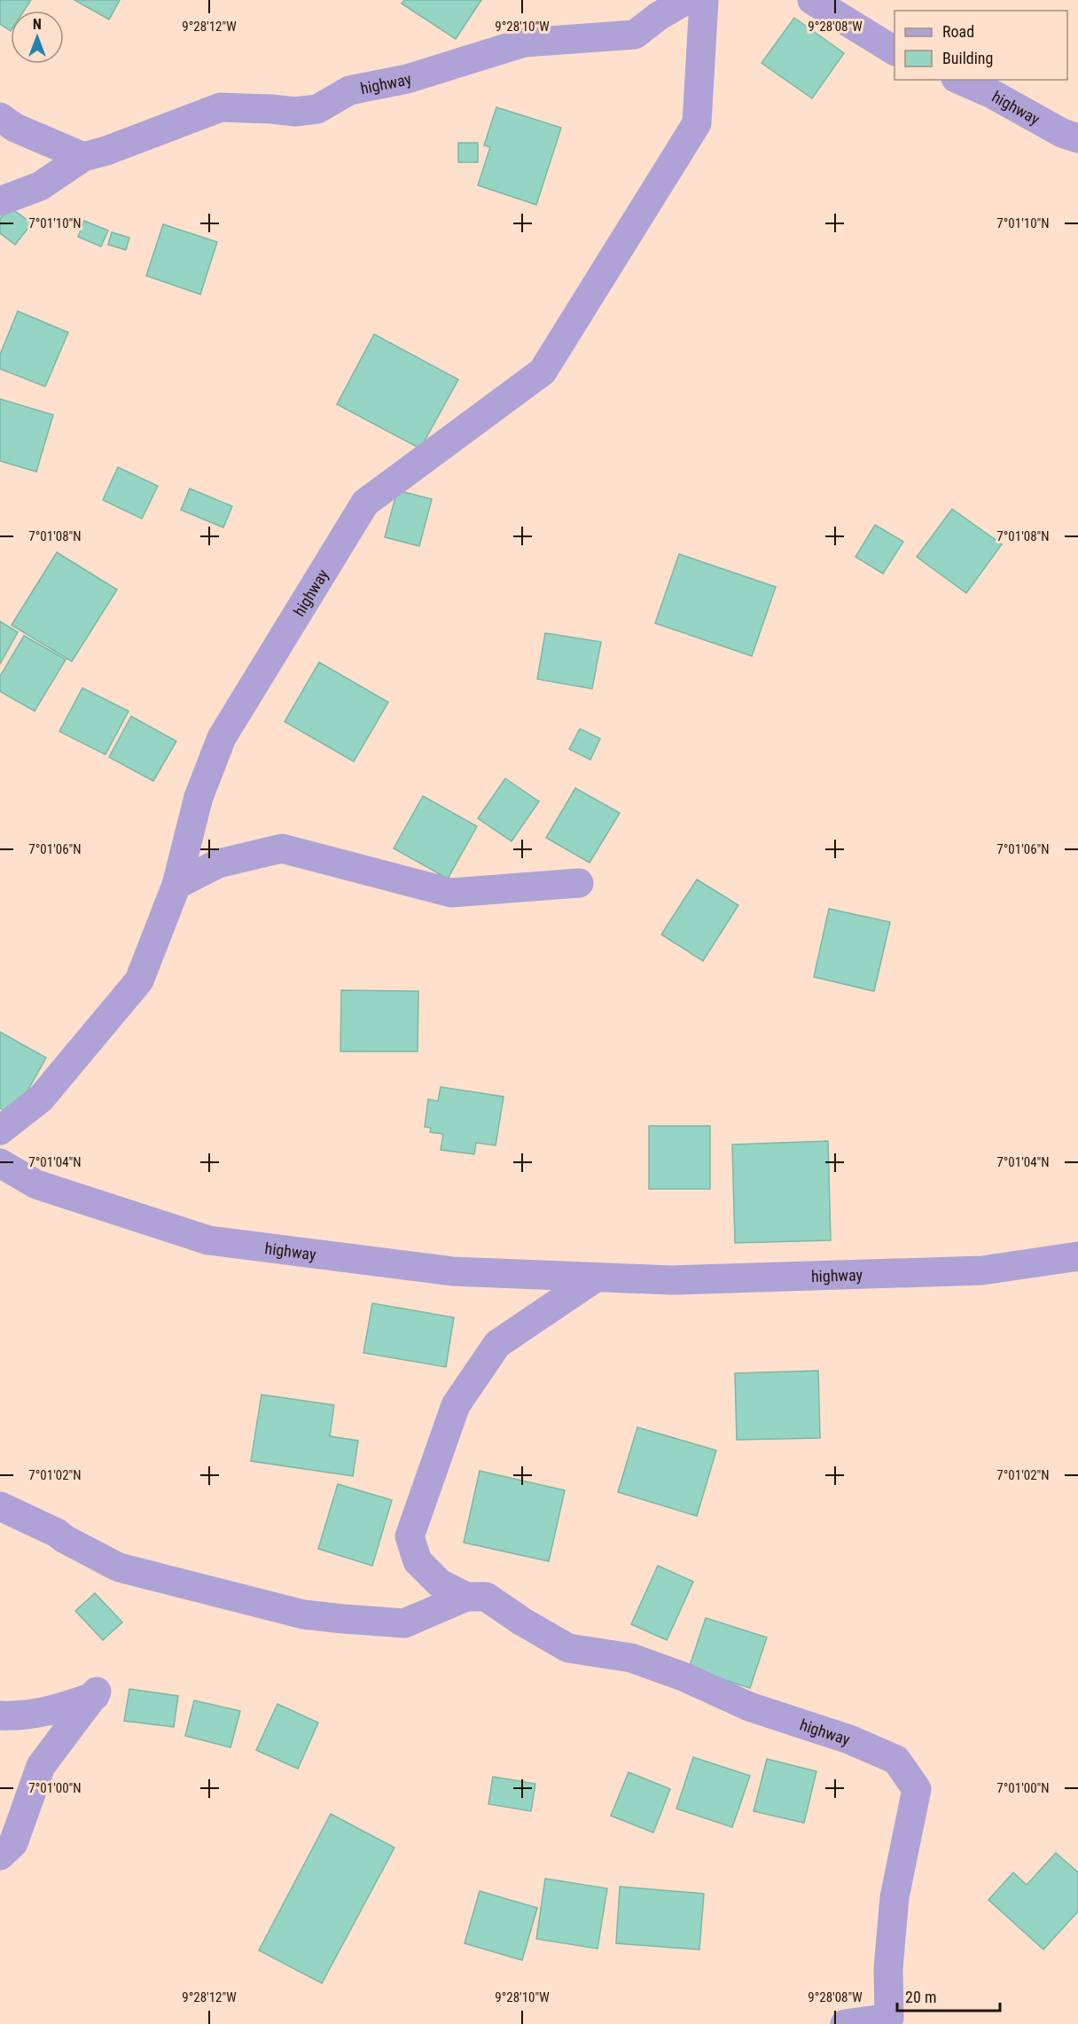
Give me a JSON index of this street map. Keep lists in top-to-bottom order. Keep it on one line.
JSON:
{"streets":{"street":["highway"]},"legend":["Road","Building"],"scale_bar":"20 m","north":"top","coordinates":["9°28'12\"W","9°28'10\"W","9°28'08\"W","7°01'10\"N","7°01'08\"N","7°01'06\"N","7°01'04\"N","7°01'02\"N","7°01'00\"N"]}
